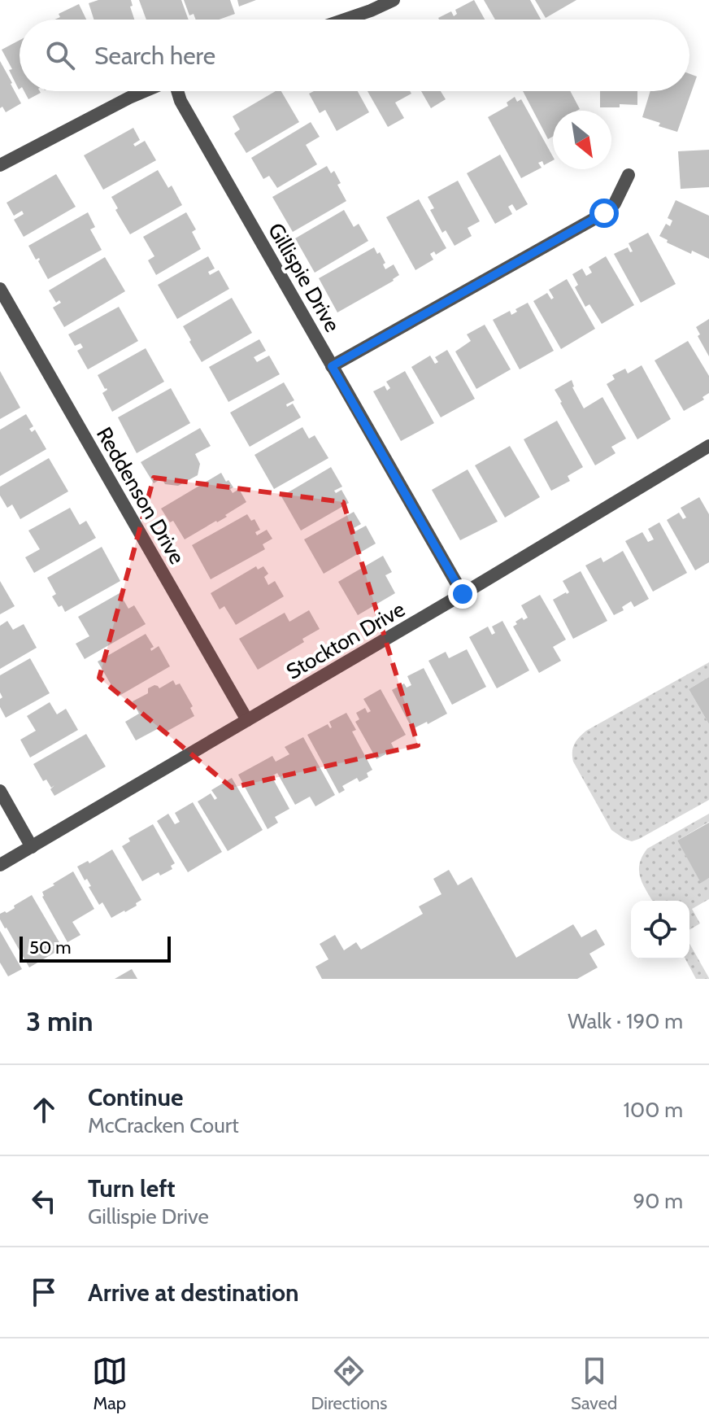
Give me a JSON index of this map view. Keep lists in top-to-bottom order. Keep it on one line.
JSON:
{"streets":{"street":["Gillispie Drive","Reddenson Drive","Stockton Drive"]},"crossings":[["Gillispie Drive","Stockton Drive"],["Reddenson Drive","Stockton Drive"]],"scale_bar":"50 m","north":"bottom right","page":{"search":"Search here","scale":"50 m","heading":["3 min","Walk · 190 m"],"list":[["Continue","McCracken Court","100 m"],["Turn left","Gillispie Drive","90 m"],"Arrive at destination"],"nav":["Map","Directions","Saved"]}}
